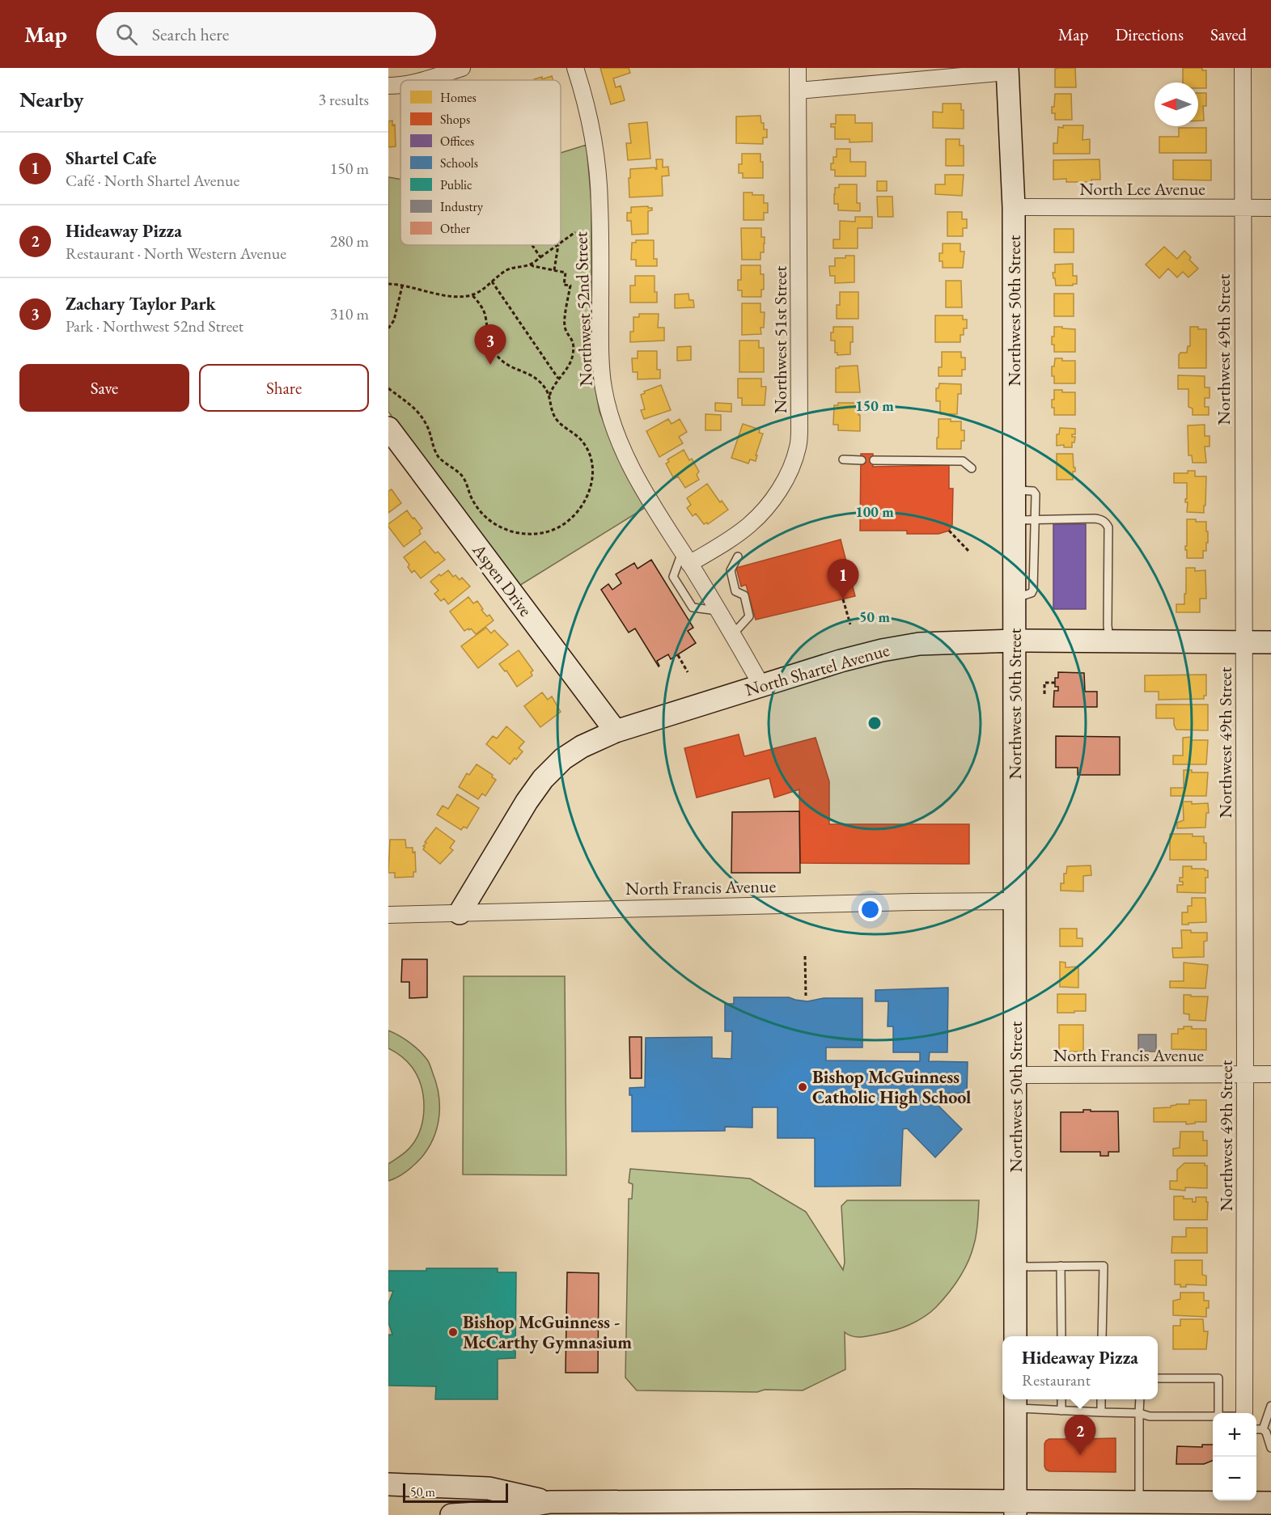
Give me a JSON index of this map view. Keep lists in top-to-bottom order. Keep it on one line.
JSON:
{"streets":{"main road":["Northwest 50th Street","Aspen Drive","North Shartel Avenue"],"street":["North Lee Avenue","Northwest 52nd Street","Northwest 51st Street","Northwest 49th Street","North Francis Avenue"]},"crossings":[["North Lee Avenue","Northwest 50th Street"],["North Lee Avenue","Northwest 49th Street"],["Northwest 52nd Street","Northwest 51st Street"],["Northwest 52nd Street","North Shartel Avenue"],["Northwest 50th Street","North Shartel Avenue"],["Northwest 50th Street","North Francis Avenue"],["Northwest 49th Street","North Shartel Avenue"],["Northwest 49th Street","North Francis Avenue"],["Aspen Drive","North Shartel Avenue"],["North Shartel Avenue","North Francis Avenue"]],"places":["Bishop McGuinness Catholic High School","Bishop McGuinness - McCarthy Gymnasium"],"legend":["Homes","Shops","Offices","Schools","Public","Industry","Other"],"scale_bar":"50 m","north":"left","page":{"header":"Map","search":"Search here","nav":["Map","Directions","Saved"],"heading":["Nearby","3 results"],"list":[{"mark":"1","name":"Shartel Cafe","note":"Café · North Shartel Avenue","value":"150 m"},{"mark":"2","name":"Hideaway Pizza","note":"Restaurant · North Western Avenue","value":"280 m"},{"mark":"3","name":"Zachary Taylor Park","note":"Park · Northwest 52nd Street","value":"310 m"}],"pins":["3","1","2"],"buttons":["Save","Share"],"popup":["Hideaway Pizza","Restaurant"],"map_buttons":["+","−"],"scale":"50 m"},"rings":["150 m","100 m","50 m"]}
